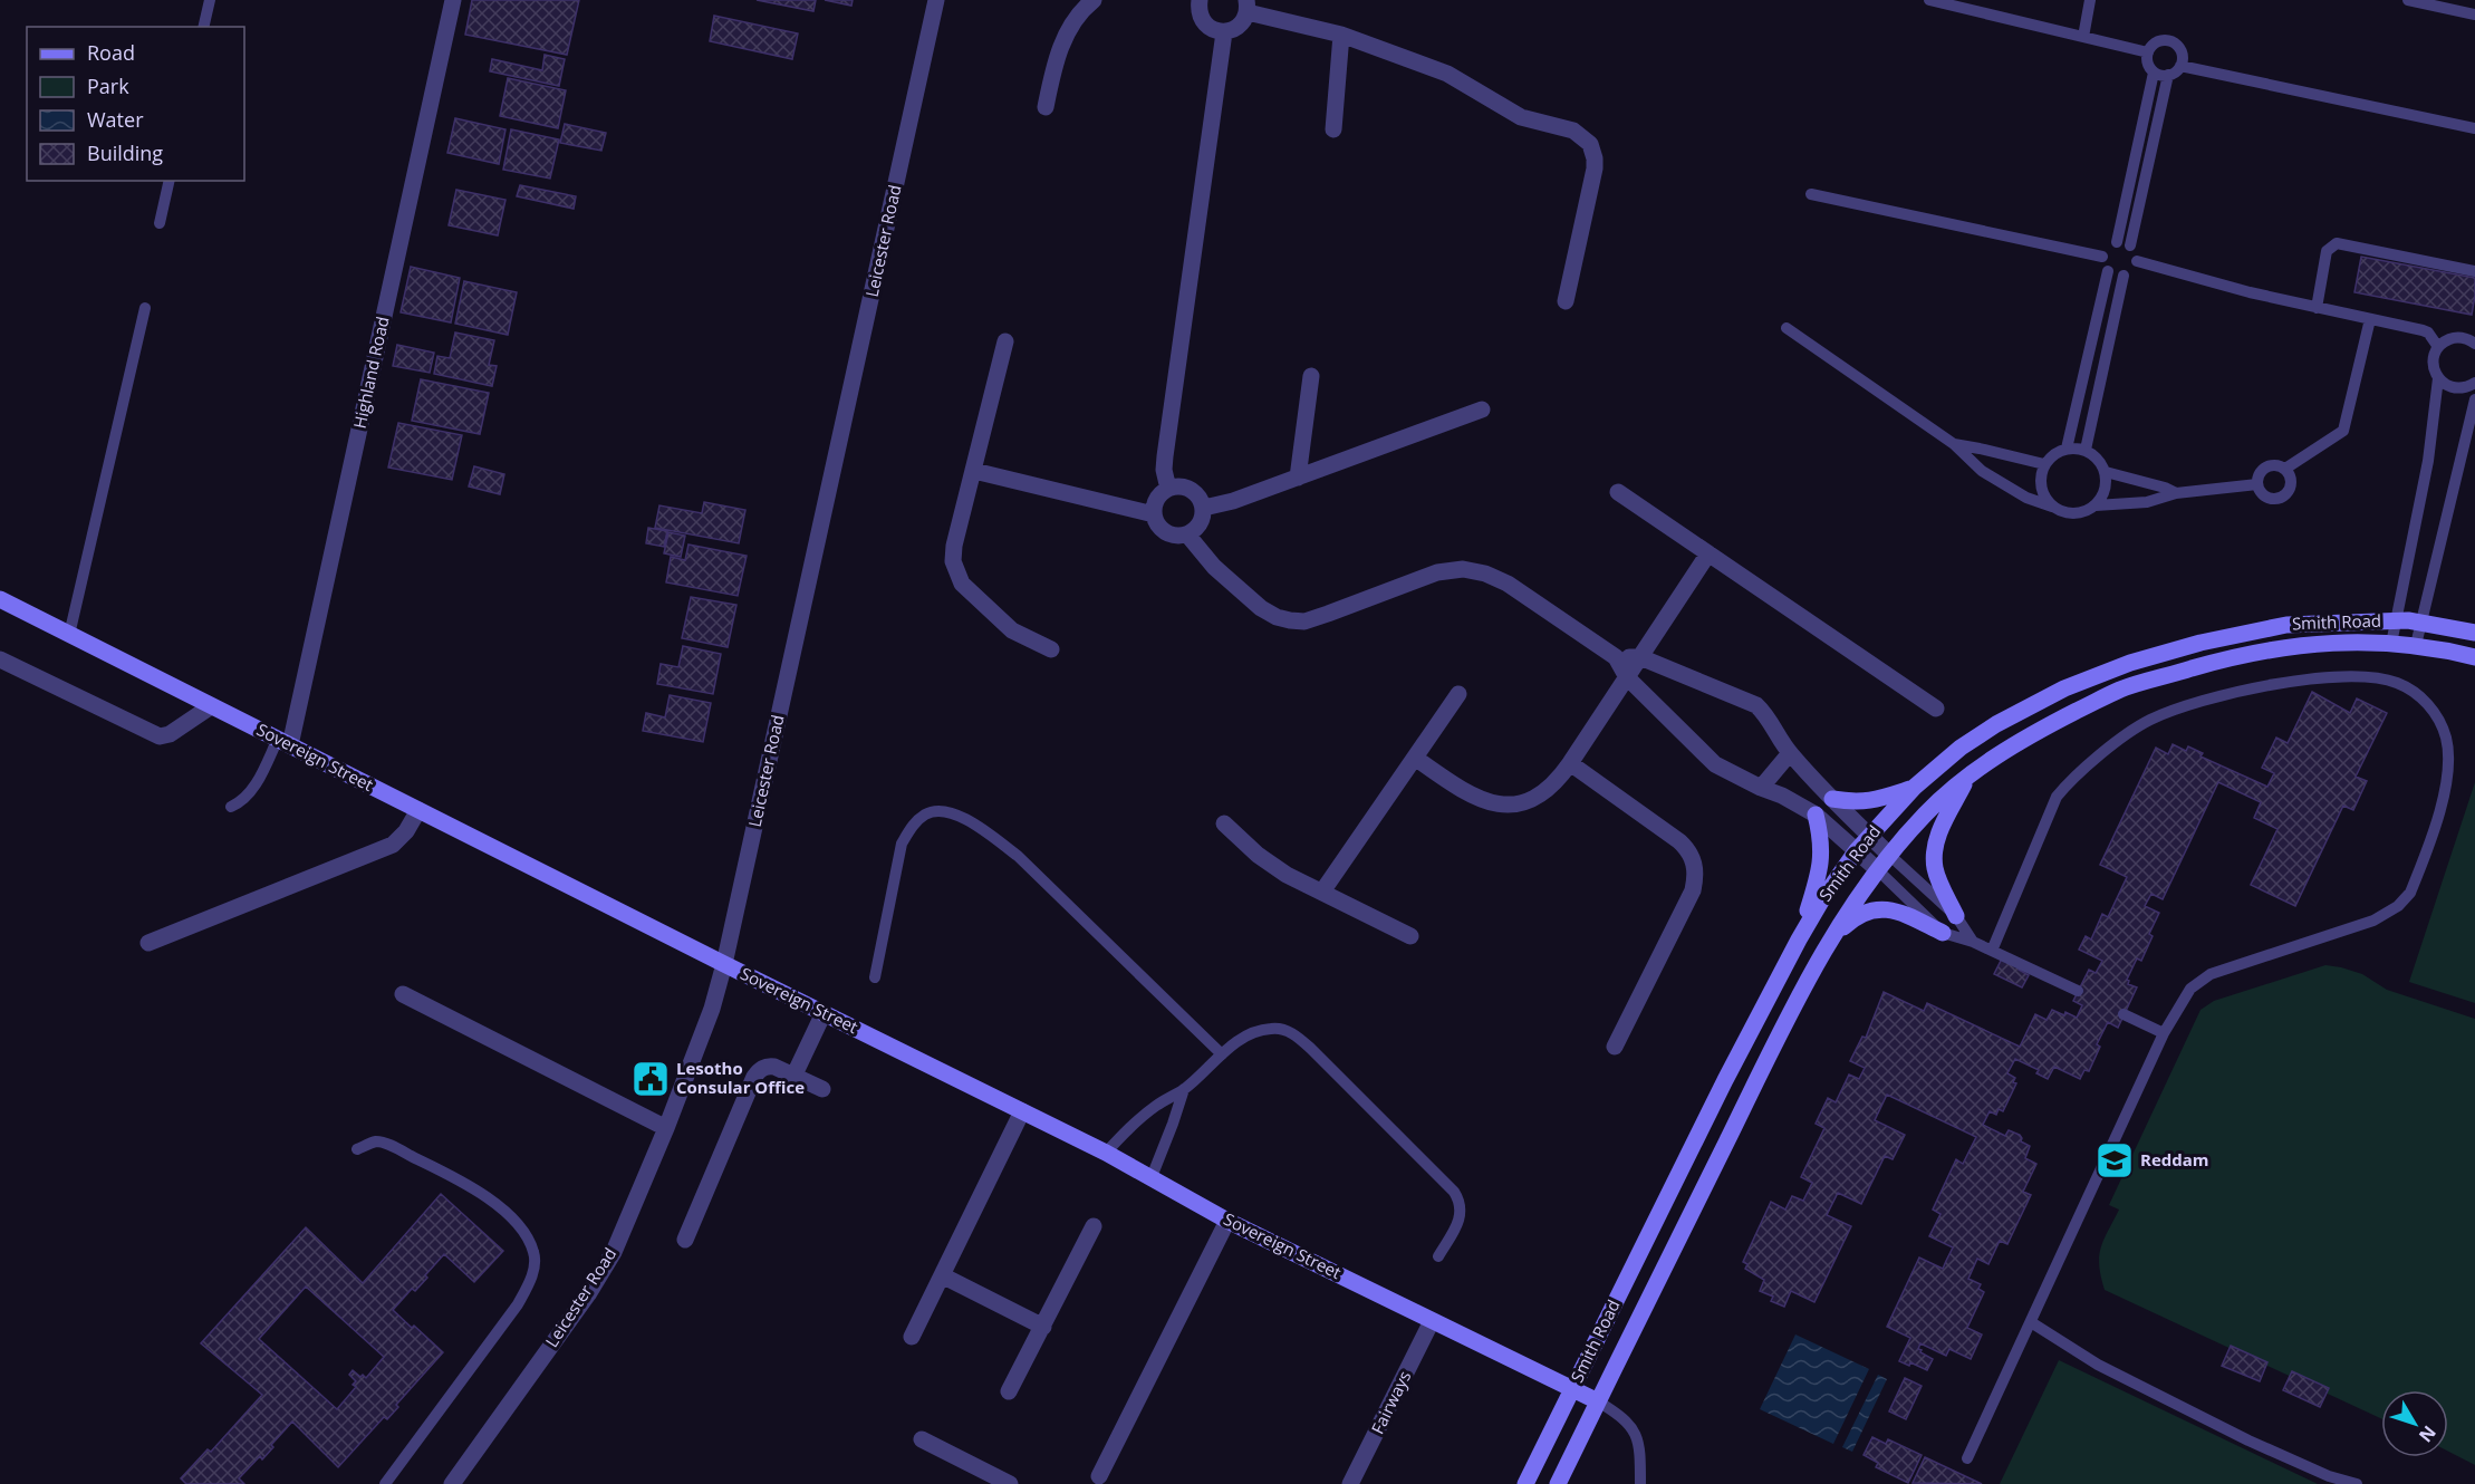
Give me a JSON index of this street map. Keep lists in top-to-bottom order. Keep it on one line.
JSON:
{"streets":{"main road":["Smith Road","Sovereign Street"],"street":["Leicester Road","Highland Road","Fairways"]},"crossings":[["Leicester Road","Sovereign Street"],["Highland Road","Sovereign Street"],["Smith Road","Sovereign Street"],["Sovereign Street","Fairways"]],"places":{"public building":["Lesotho Consular Office"],"school or university":["Reddam"]},"legend":["Road","Park","Water","Building"],"north":"bottom right"}
